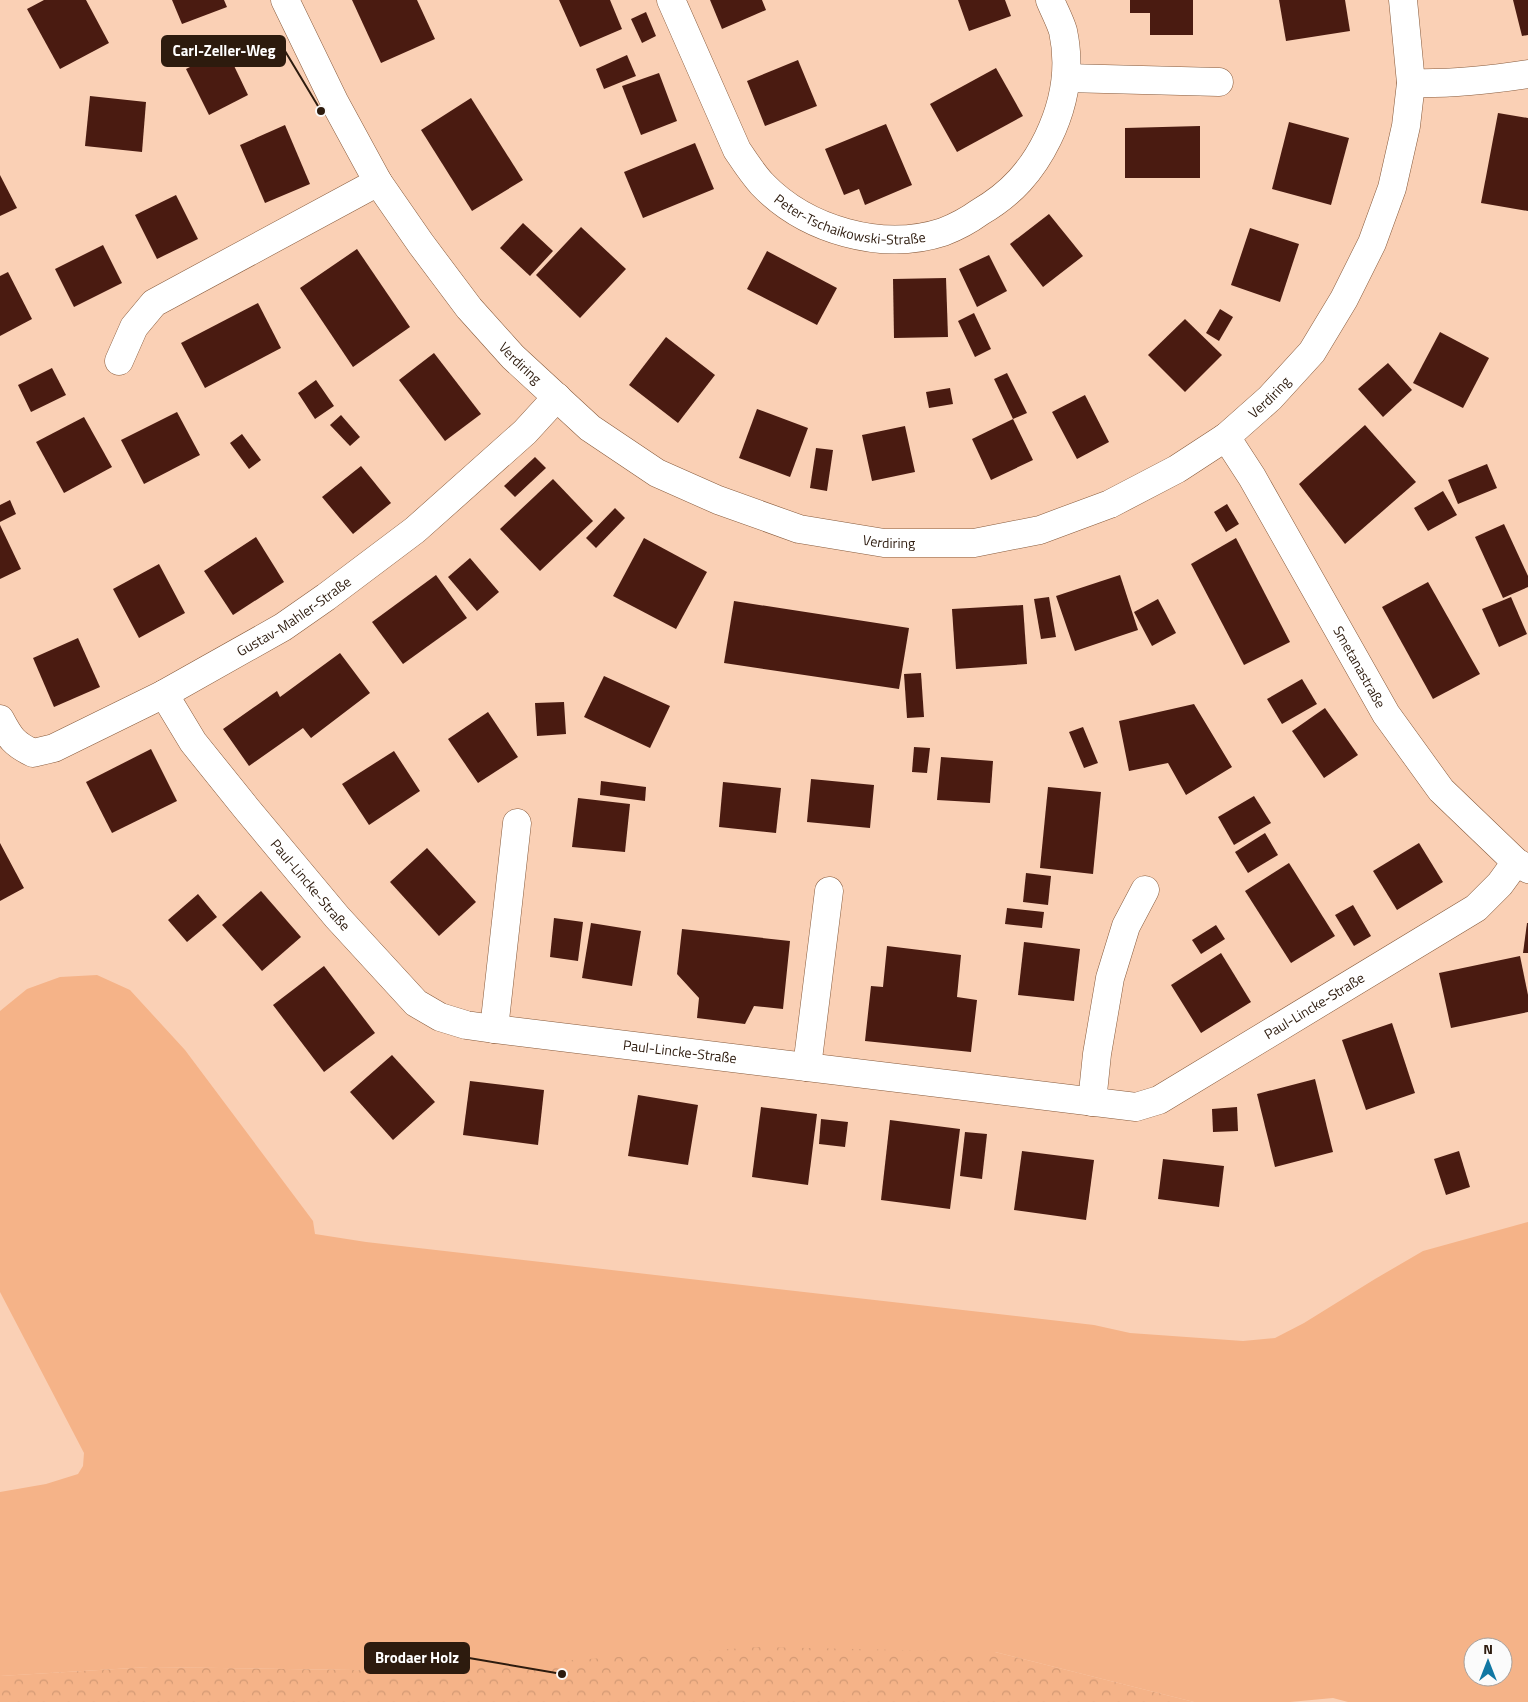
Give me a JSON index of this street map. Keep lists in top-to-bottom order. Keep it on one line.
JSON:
{"streets":{"street":["Peter-Tschaikowski-Straße","Verdiring","Gustav-Mahler-Straße","Smetanastraße","Paul-Lincke-Straße"]},"crossings":[["Verdiring","Gustav-Mahler-Straße"],["Verdiring","Smetanastraße"],["Gustav-Mahler-Straße","Paul-Lincke-Straße"],["Smetanastraße","Paul-Lincke-Straße"]],"places":["Carl-Zeller-Weg","Brodaer Holz"],"north":"top"}
